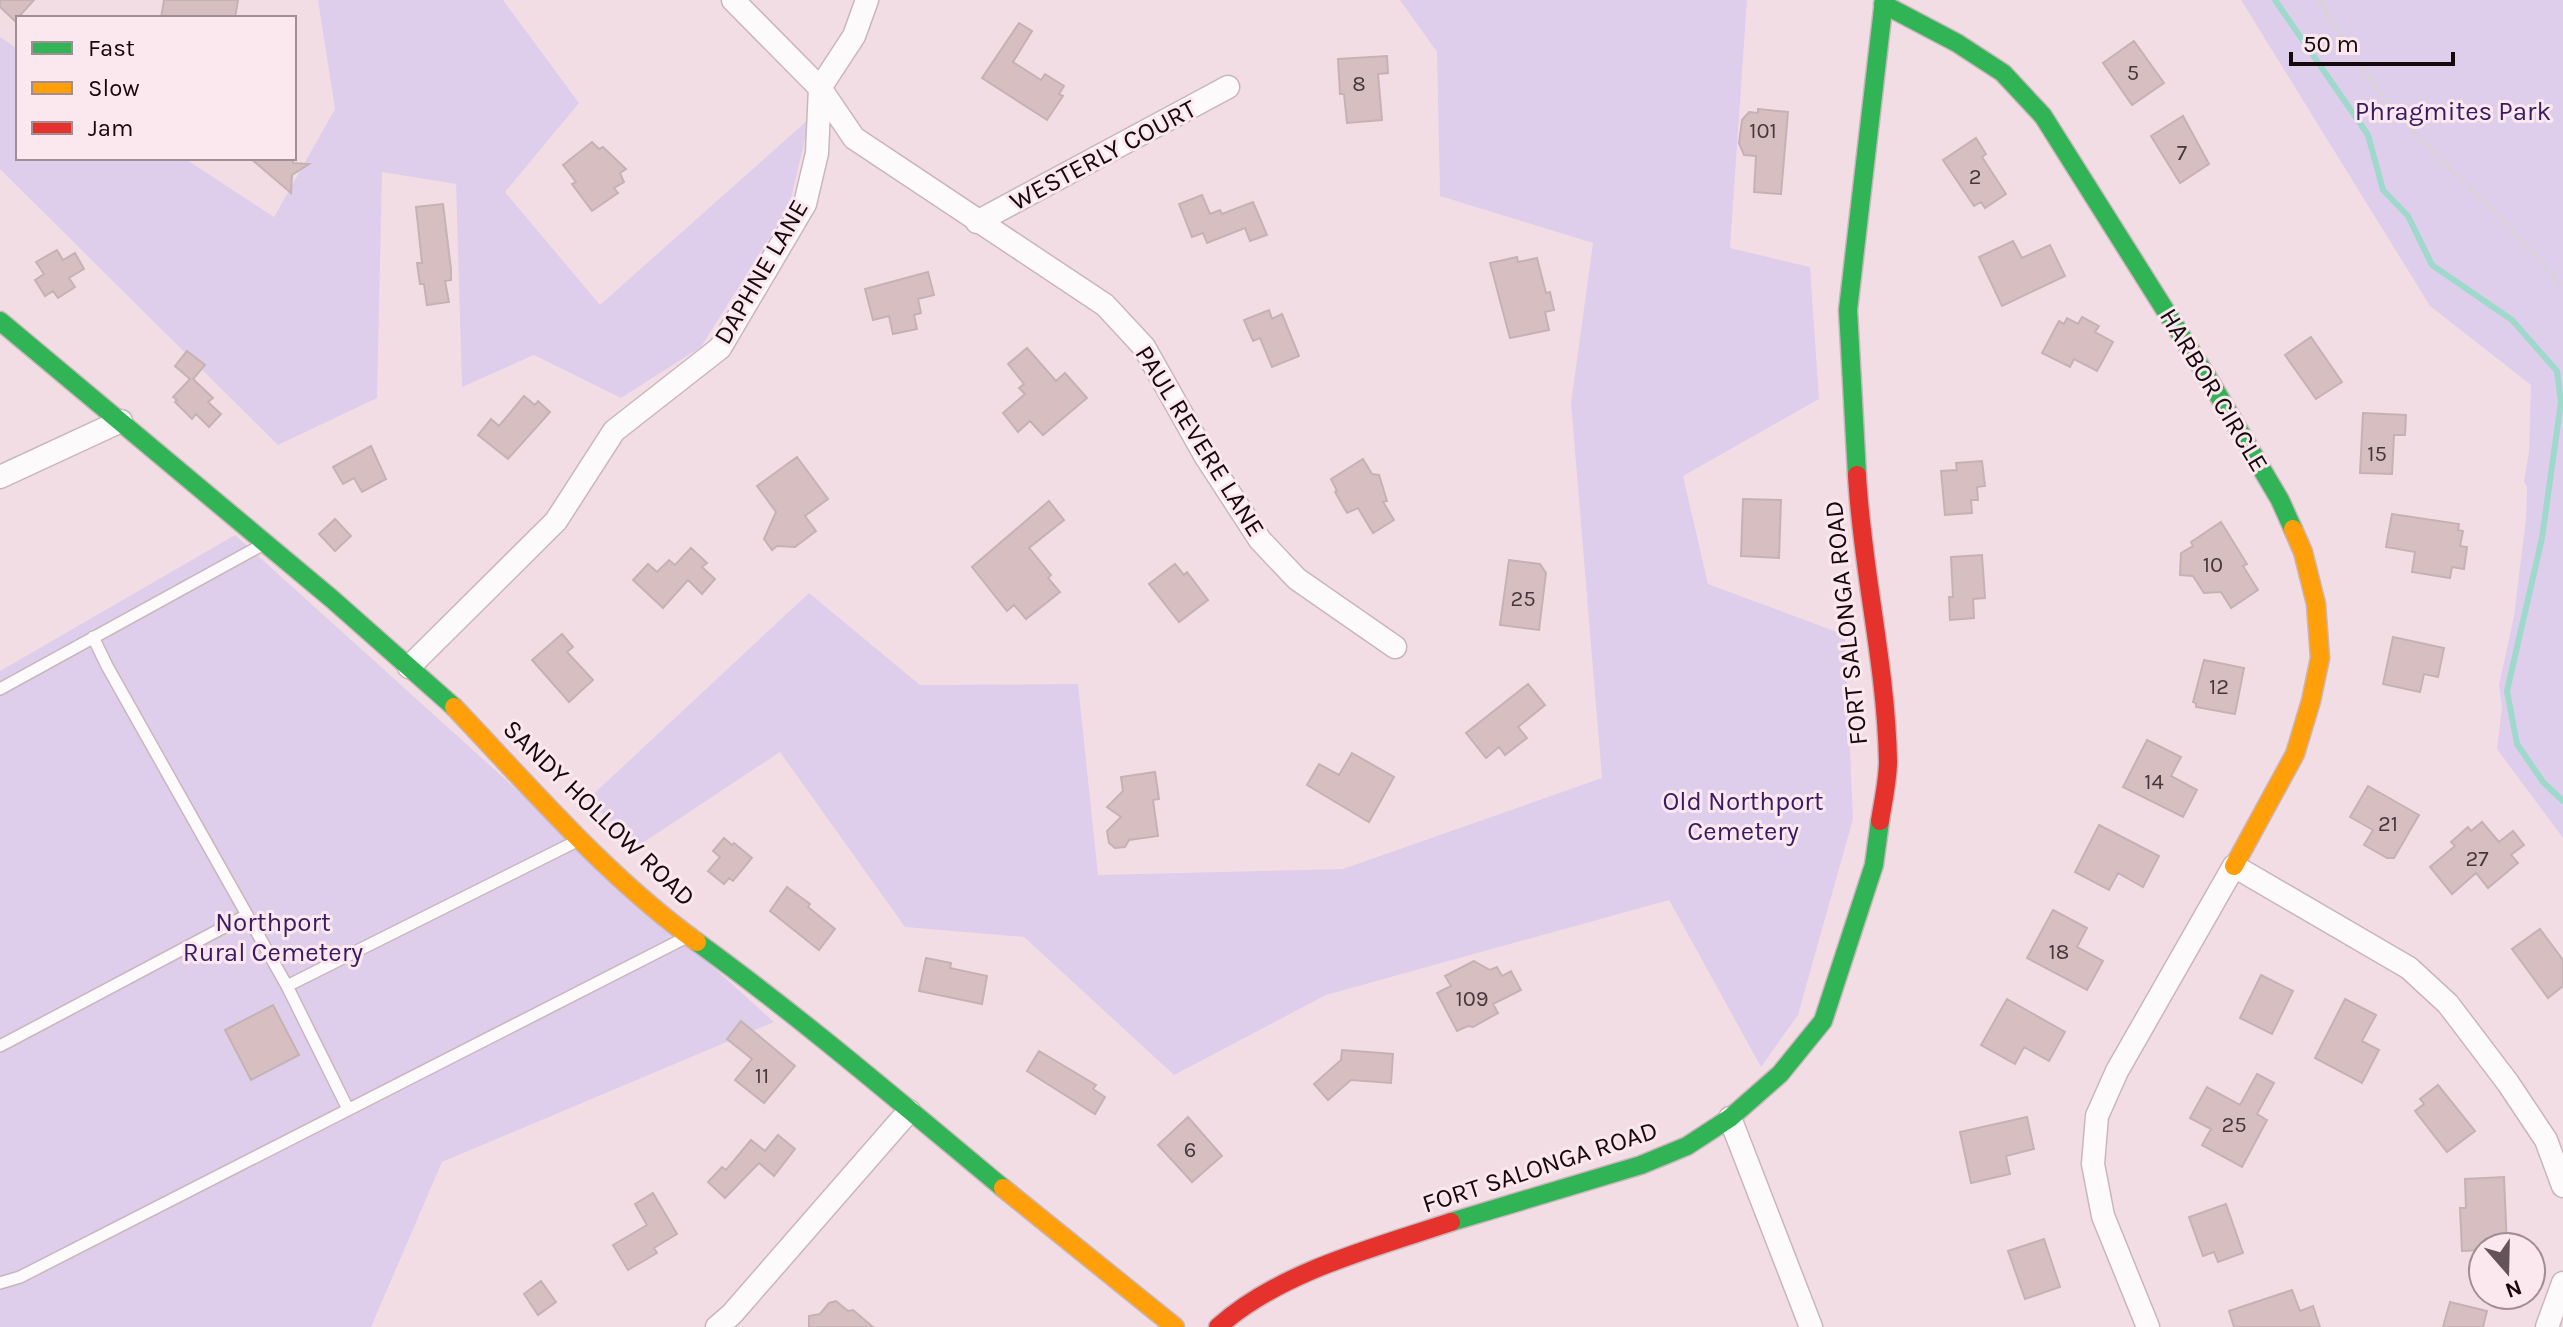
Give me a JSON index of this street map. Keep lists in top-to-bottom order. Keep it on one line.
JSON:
{"streets":{"street":["WESTERLY COURT","DAPHNE LANE","HARBOR CIRCLE","PAUL REVERE LANE","FORT SALONGA ROAD","SANDY HOLLOW ROAD"]},"crossings":[["WESTERLY COURT","PAUL REVERE LANE"],["DAPHNE LANE","PAUL REVERE LANE"],["DAPHNE LANE","SANDY HOLLOW ROAD"],["HARBOR CIRCLE","FORT SALONGA ROAD"]],"parks":["Phragmites Park","Old Northport Cemetery","Northport Rural Cemetery"],"house_numbers":["5","8","101","7","2","15","10","25","12","14","21","27","18","109","11","25","6"],"legend":["Fast","Slow","Jam"],"scale_bar":"50 m","north":"bottom"}
